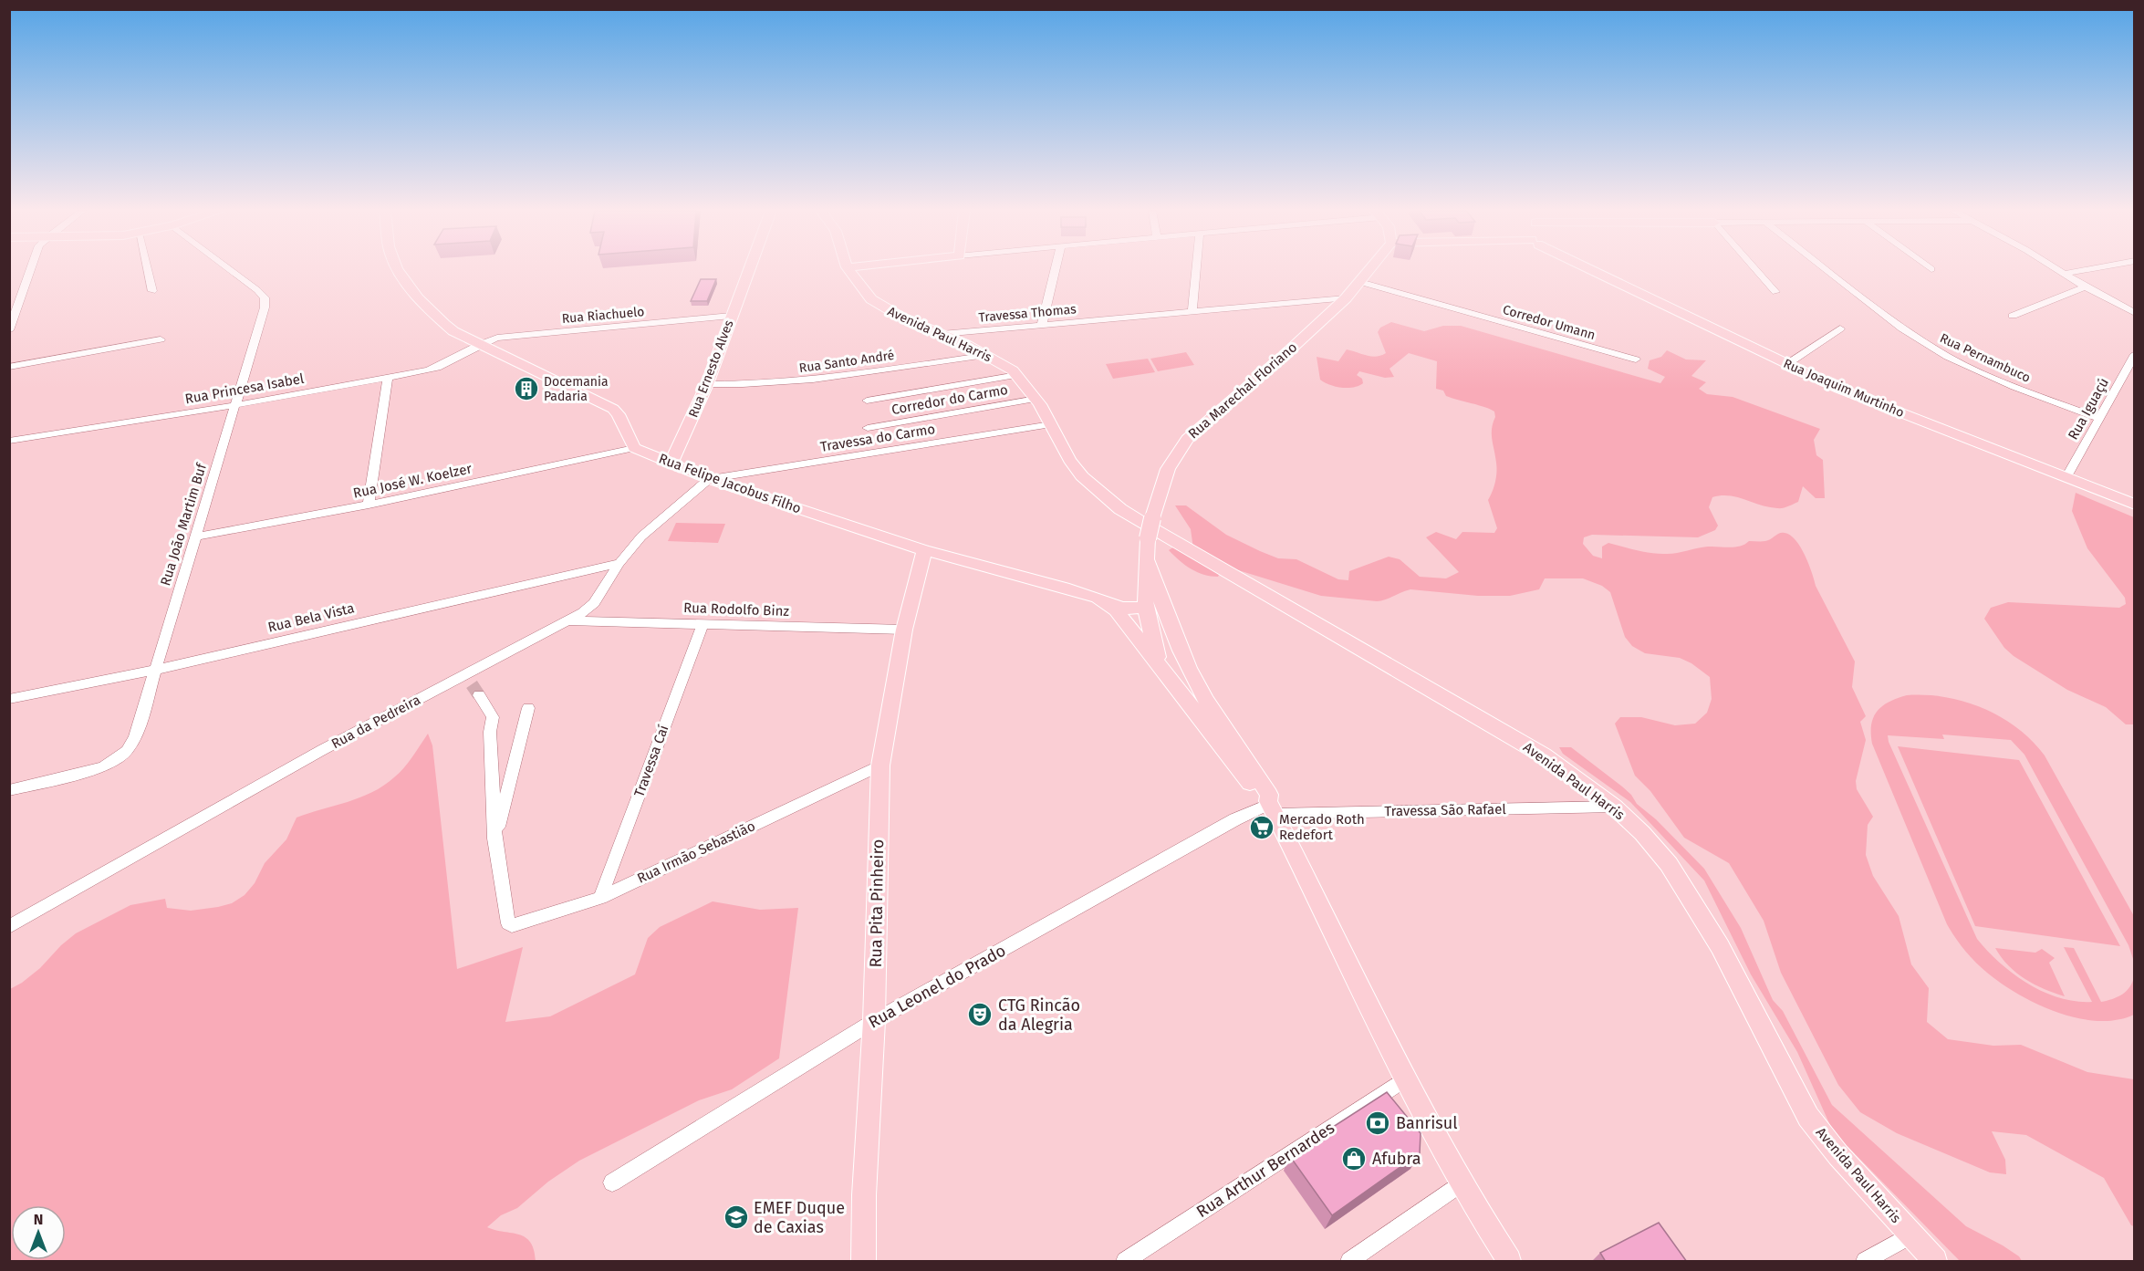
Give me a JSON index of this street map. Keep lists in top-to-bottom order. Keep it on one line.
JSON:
{"streets":{"main road":["Avenida Paul Harris","Rua Ernesto Alves","Rua Joaquim Murtinho","Rua Marechal Floriano","Rua Felipe Jacobus Filho","Rua Pita Pinheiro"],"street":["Travessa Thomas","Rua Riachuelo","Corredor Umann","Rua Pernambuco","Rua Santo André","Rua Princesa Isabel","Corredor do Carmo","Rua Iguaçú","Travessa do Carmo","Rua José W. Koelzer","Rua João Martim Buf","Rua Rodolfo Binz","Rua Bela Vista","Rua da Pedreira","Travessa Caí","Travessa São Rafael","Rua Irmão Sebastião","Rua Leonel do Prado","Rua Arthur Bernardes"]},"crossings":[["Travessa Thomas","Avenida Paul Harris"],["Travessa Thomas","Rua Marechal Floriano"],["Rua Riachuelo","Rua Ernesto Alves"],["Rua Riachuelo","Rua Princesa Isabel"],["Corredor Umann","Rua Marechal Floriano"],["Avenida Paul Harris","Rua Santo André"],["Avenida Paul Harris","Rua Marechal Floriano"],["Avenida Paul Harris","Corredor do Carmo"],["Avenida Paul Harris","Travessa do Carmo"],["Avenida Paul Harris","Travessa São Rafael"],["Rua Pernambuco","Rua Iguaçú"],["Rua Santo André","Rua Ernesto Alves"],["Rua Ernesto Alves","Rua Felipe Jacobus Filho"],["Rua Joaquim Murtinho","Rua Iguaçú"],["Rua Princesa Isabel","Rua João Martim Buf"],["Rua Marechal Floriano","Rua Felipe Jacobus Filho"],["Travessa do Carmo","Rua Felipe Jacobus Filho"],["Travessa do Carmo","Rua da Pedreira"],["Rua José W. Koelzer","Rua Felipe Jacobus Filho"],["Rua José W. Koelzer","Rua João Martim Buf"],["Rua Felipe Jacobus Filho","Rua da Pedreira"],["Rua Felipe Jacobus Filho","Rua Pita Pinheiro"],["Rua João Martim Buf","Rua Bela Vista"],["Rua Rodolfo Binz","Rua da Pedreira"],["Rua Rodolfo Binz","Travessa Caí"],["Rua Rodolfo Binz","Rua Pita Pinheiro"],["Rua Bela Vista","Rua da Pedreira"],["Travessa Caí","Rua Irmão Sebastião"],["Travessa São Rafael","Rua Leonel do Prado"],["Rua Irmão Sebastião","Rua Pita Pinheiro"],["Rua Pita Pinheiro","Rua Leonel do Prado"]],"places":{"building":["Docemania Padaria"],"supermarket":["Mercado Roth Redefort"],"theatre":["CTG Rincão da Alegria"],"bank":["Banrisul"],"shop":["Afubra"],"school or university":["EMEF Duque de Caxias"]},"north":"top"}
